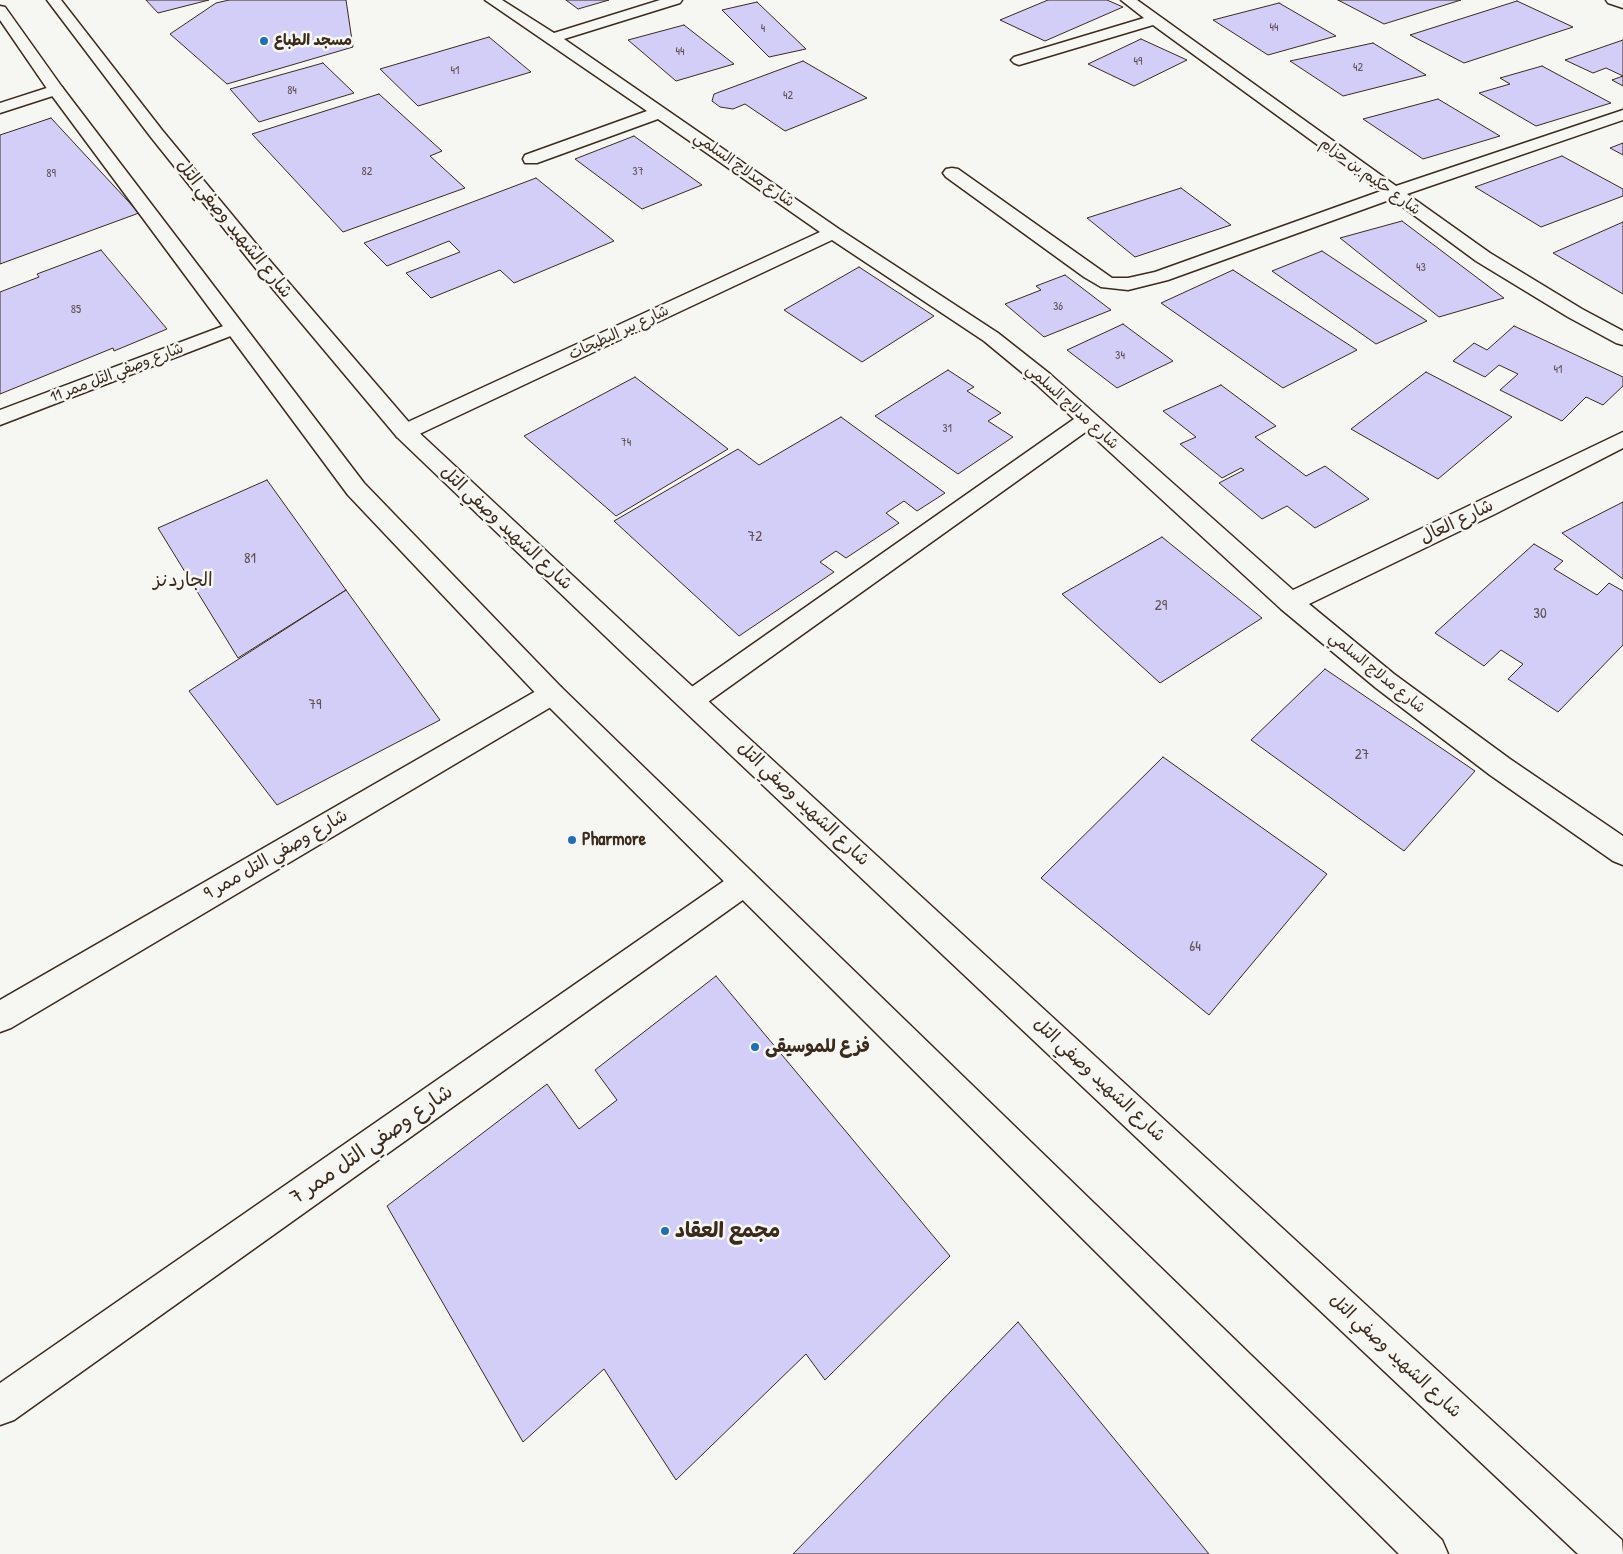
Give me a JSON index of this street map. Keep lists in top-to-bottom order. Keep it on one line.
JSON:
{"streets":{"street":["شارع مدلاج السلمي","شارع حكيم بن حزام","شارع الشهيد وصفي التل","شارع بير البطيحات","شارع وصفي التل ممر 11","شارع العال","شارع وصفي التل ممر 9","شارع وصفي التل ممر 7"]},"crossings":[["شارع مدلاج السلمي","شارع بير البطيحات"],["شارع مدلاج السلمي","شارع العال"],["شارع الشهيد وصفي التل","شارع بير البطيحات"]],"districts":["الجاردنز"],"places":["مسجد الطباع","Pharmore","فزع للموسيقى","مجمع العقاد"],"house_numbers":["44","4","44","49","42","41","84","42","82","37","89","43","36","85","34","41","31","74","72","81","29","30","79","27","64"]}
